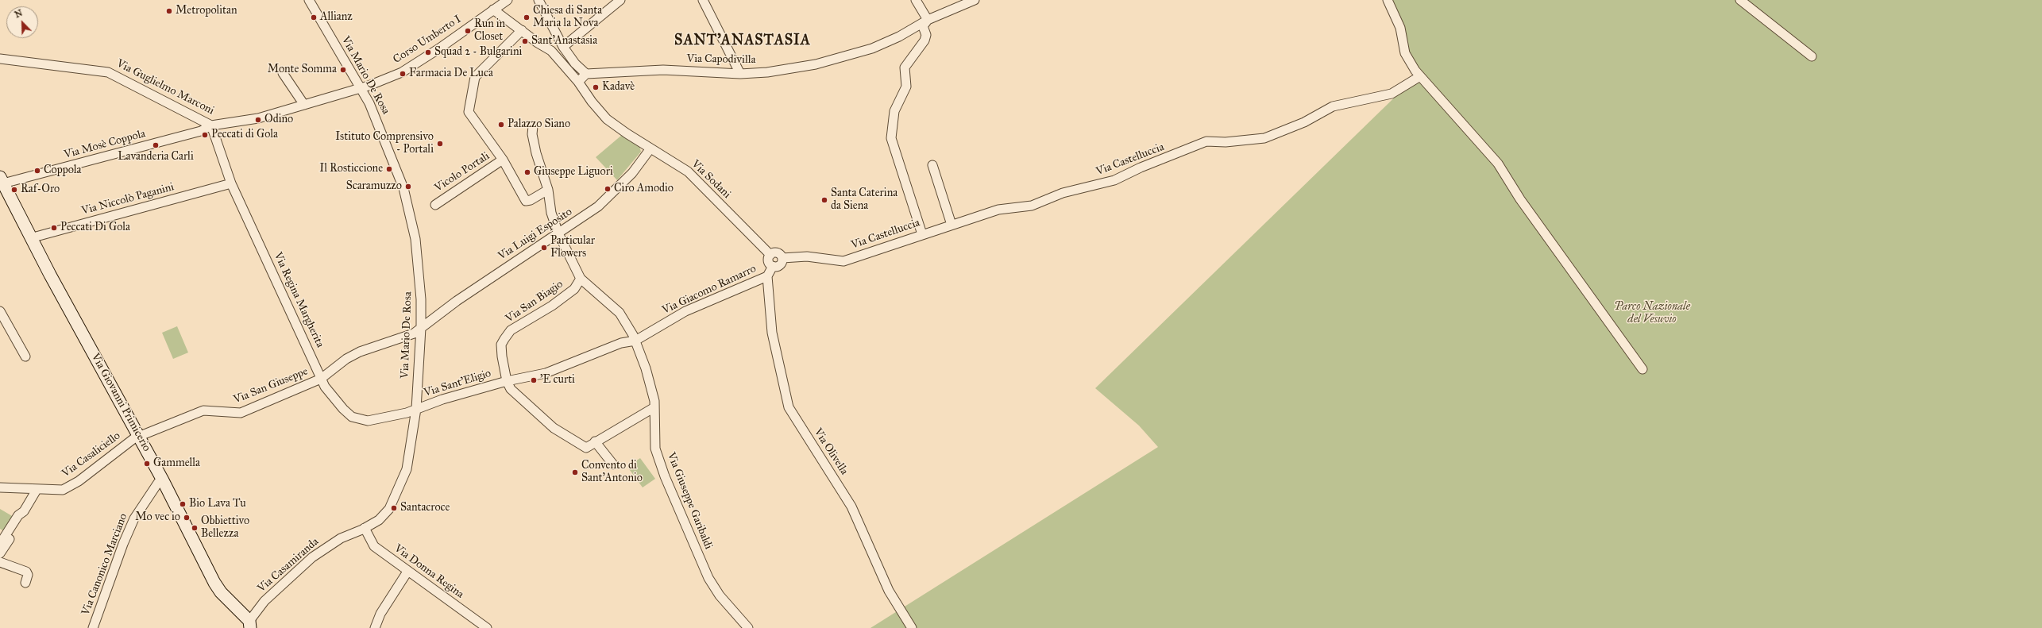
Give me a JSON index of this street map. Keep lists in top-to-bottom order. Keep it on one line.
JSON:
{"streets":{"street":["Corso Umberto I","Via Capodivilla","Via Mario De Rosa","Via Guglielmo Marconi","Via Mosè Coppola","Via Castelluccia","Vicolo Portali","Via Sodani","Via Niccolò Paganini","Via Luigi Esposito","Via Giacomo Ramarro","Via Regina Margherita","Via San Biagio","Via Sant'Eligio","Via San Giuseppe","Via Giovanni Primicerio","Via Olivella","Via Casaliciello","Via Giuseppe Garibaldi","Via Canonico Marciano","Via Casamiranda","Via Donna Regina"]},"crossings":[["Corso Umberto I","Via Mario De Rosa"],["Corso Umberto I","Via Guglielmo Marconi"],["Corso Umberto I","Via Sodani"],["Via Mario De Rosa","Via Luigi Esposito"],["Via Mario De Rosa","Via Regina Margherita"],["Via Mario De Rosa","Via Sant'Eligio"],["Via Mario De Rosa","Via Casamiranda"],["Via Guglielmo Marconi","Via Mosè Coppola"],["Via Guglielmo Marconi","Via Regina Margherita"],["Via Mosè Coppola","Via Regina Margherita"],["Via Mosè Coppola","Via Giovanni Primicerio"],["Via Castelluccia","Via Sodani"],["Via Castelluccia","Via Giacomo Ramarro"],["Via Sodani","Via Luigi Esposito"],["Via Sodani","Via Giacomo Ramarro"],["Via Niccolò Paganini","Via Regina Margherita"],["Via Niccolò Paganini","Via Giovanni Primicerio"],["Via Luigi Esposito","Via Regina Margherita"],["Via Luigi Esposito","Via San Giuseppe"],["Via Luigi Esposito","Via Giuseppe Garibaldi"],["Via Giacomo Ramarro","Via San Biagio"],["Via Giacomo Ramarro","Via Sant'Eligio"],["Via Giacomo Ramarro","Via Olivella"],["Via Giacomo Ramarro","Via Giuseppe Garibaldi"],["Via Regina Margherita","Via Sant'Eligio"],["Via Regina Margherita","Via San Giuseppe"],["Via Regina Margherita","Via Casamiranda"],["Via San Biagio","Via Sant'Eligio"],["Via San Biagio","Via Giuseppe Garibaldi"],["Via Sant'Eligio","Via Casamiranda"],["Via San Giuseppe","Via Giovanni Primicerio"],["Via San Giuseppe","Via Casaliciello"],["Via Giovanni Primicerio","Via Casaliciello"],["Via Giovanni Primicerio","Via Canonico Marciano"],["Via Giovanni Primicerio","Via Casamiranda"],["Via Casamiranda","Via Donna Regina"]],"districts":["SANT'ANASTASIA"],"parks":["Parco Nazionale del Vesuvio"],"places":["Metropolitan","Allianz","Chiesa di Santa Maria la Nova","Run in Closet","Sant'Anastasia","Squad 2 - Bulgarini","Monte Somma","Farmacia De Luca","Kadavè","Odino","Palazzo Siano","Peccati di Gola","Istituto Comprensivo - Portali","Lavanderia Carli","Il Rosticcione","Coppola","Giuseppe Liguori","Scaramuzzo","Ciro Amodio","Raf-Oro","Santa Caterina da Siena","Peccati Di Gola","Particular Flowers","'E curti","Gammella","Convento di Sant'Antonio","Bio Lava Tu","Santacroce","Mo vec io","Obbiettivo Bellezza"],"north":"top left"}
